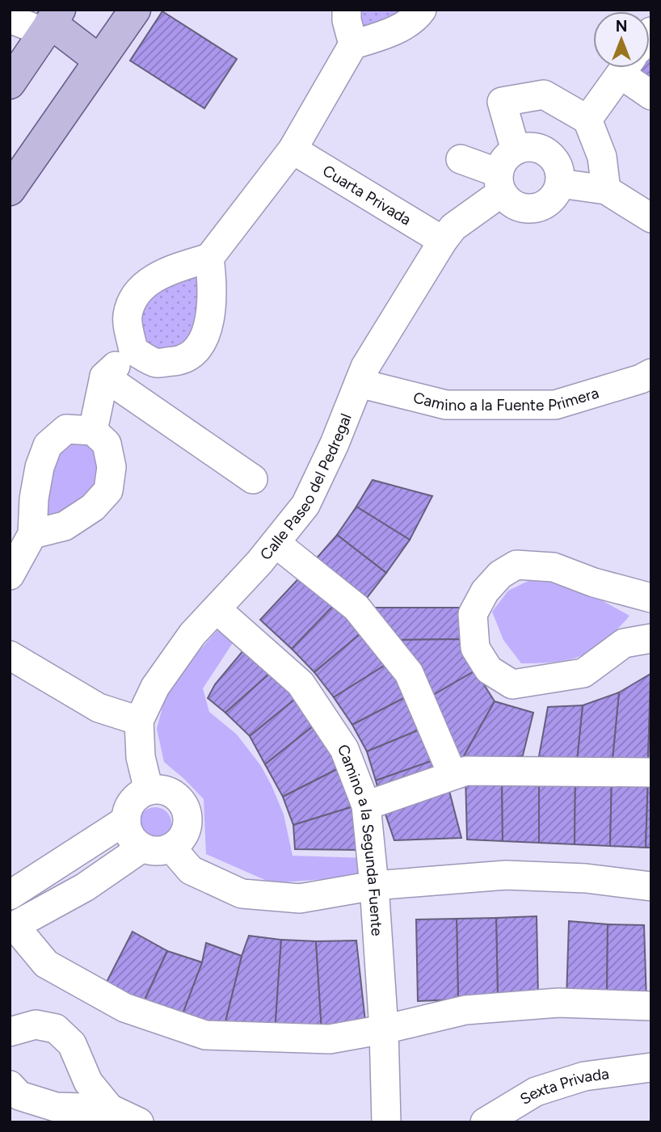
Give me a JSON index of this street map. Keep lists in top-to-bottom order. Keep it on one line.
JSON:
{"streets":{"street":["Cuarta Privada","Camino a la Fuente Primera","Calle Paseo del Pedregal","Camino a la Segunda Fuente","Sexta Privada"]},"crossings":[["Cuarta Privada","Calle Paseo del Pedregal"],["Camino a la Fuente Primera","Calle Paseo del Pedregal"],["Calle Paseo del Pedregal","Camino a la Segunda Fuente"]],"north":"top"}
